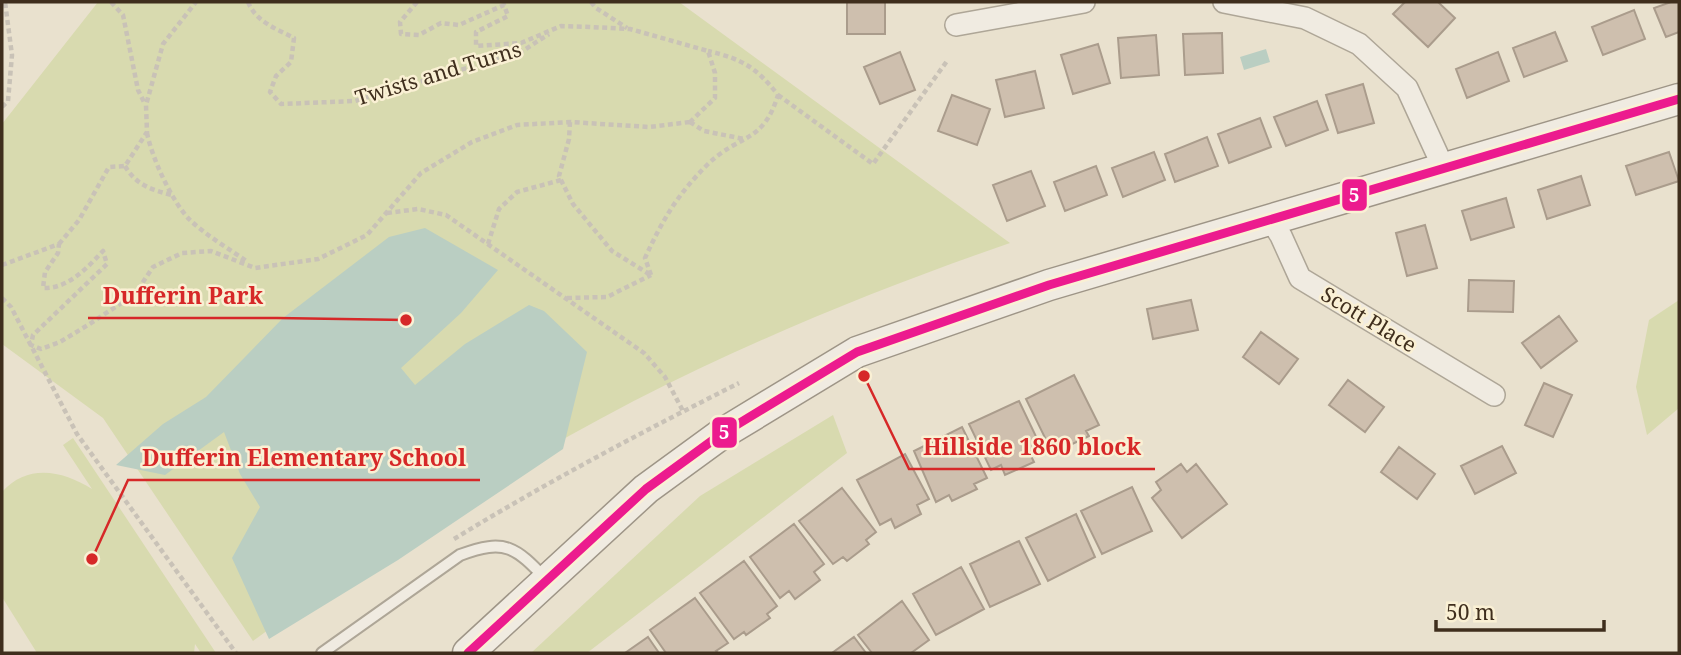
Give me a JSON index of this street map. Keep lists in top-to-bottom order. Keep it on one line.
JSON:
{"streets":{"street":["Scott Place"],"path":["Twists and Turns"]},"places":["Dufferin Park","Hillside 1860 block","Dufferin Elementary School"],"lines":["transit line 5"],"scale_bar":"50 m"}
